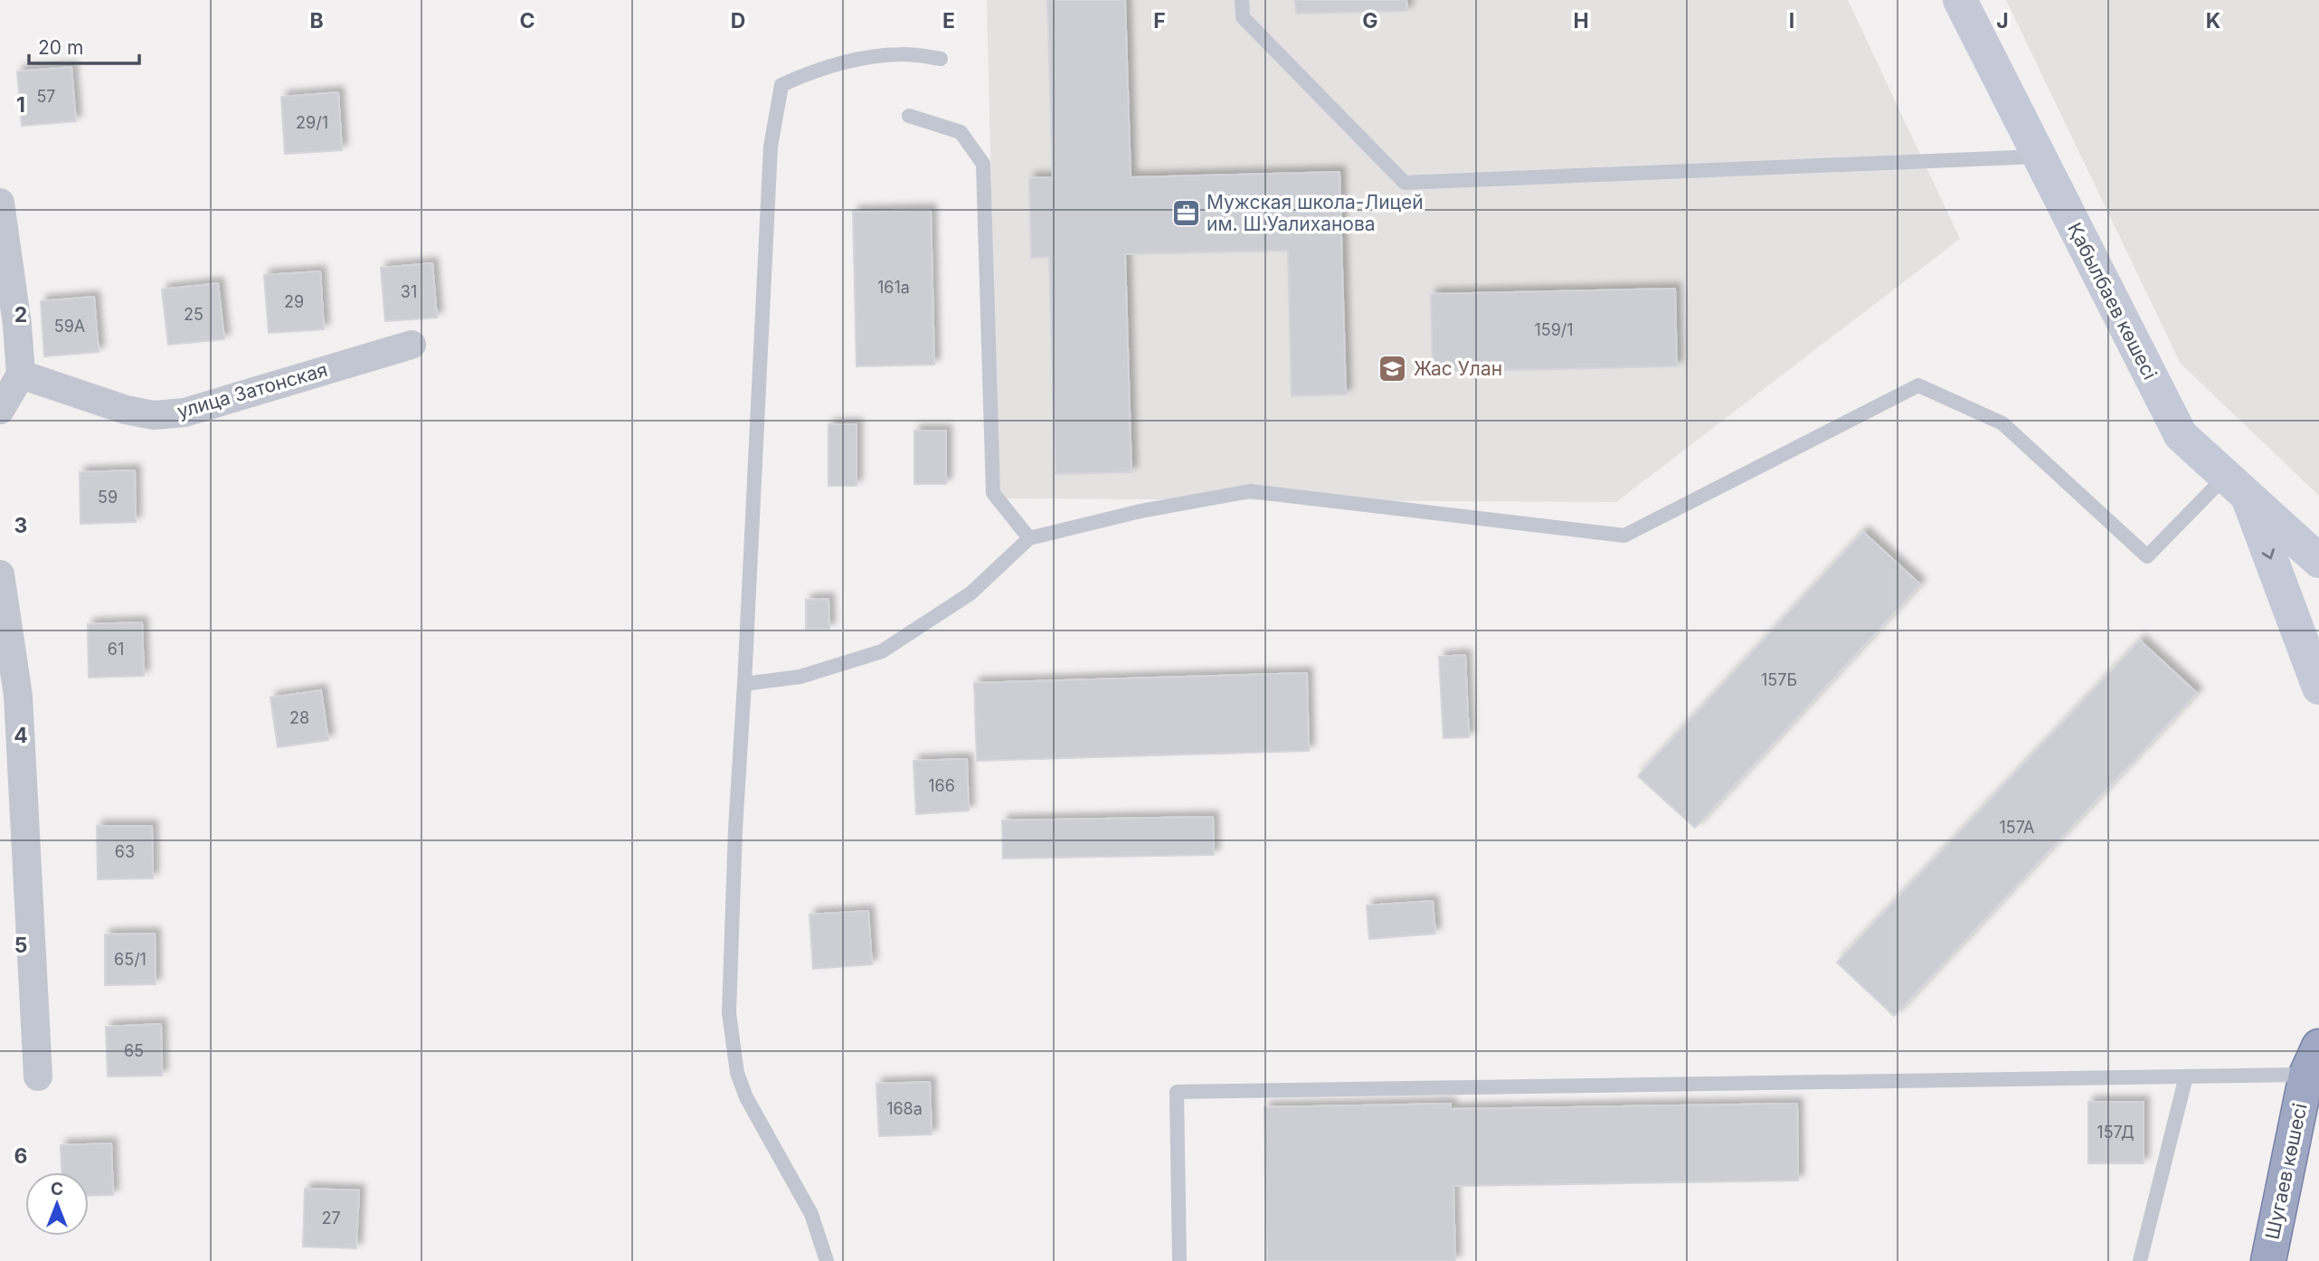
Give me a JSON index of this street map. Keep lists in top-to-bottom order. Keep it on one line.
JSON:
{"streets":{"highway":["Шугаев көшесі"],"main road":["Қабылбаев көшесі"],"street":["улица Затонская"]},"places":{"office":["Мужская школа-Лицей им. Ш.Уалиханова"],"school or university":["Жас Улан"]},"house_numbers":["57","29/1","161а","31","29","25","59А","159/1","59","61","157Б","28","166","157А","63","65/1","65","168а","157Д","27"],"scale_bar":"20 m","north":"top","grid":{"columns":["B","C","D","E","F","G","H","I","J","K"],"rows":["1","2","3","4","5","6"]}}
